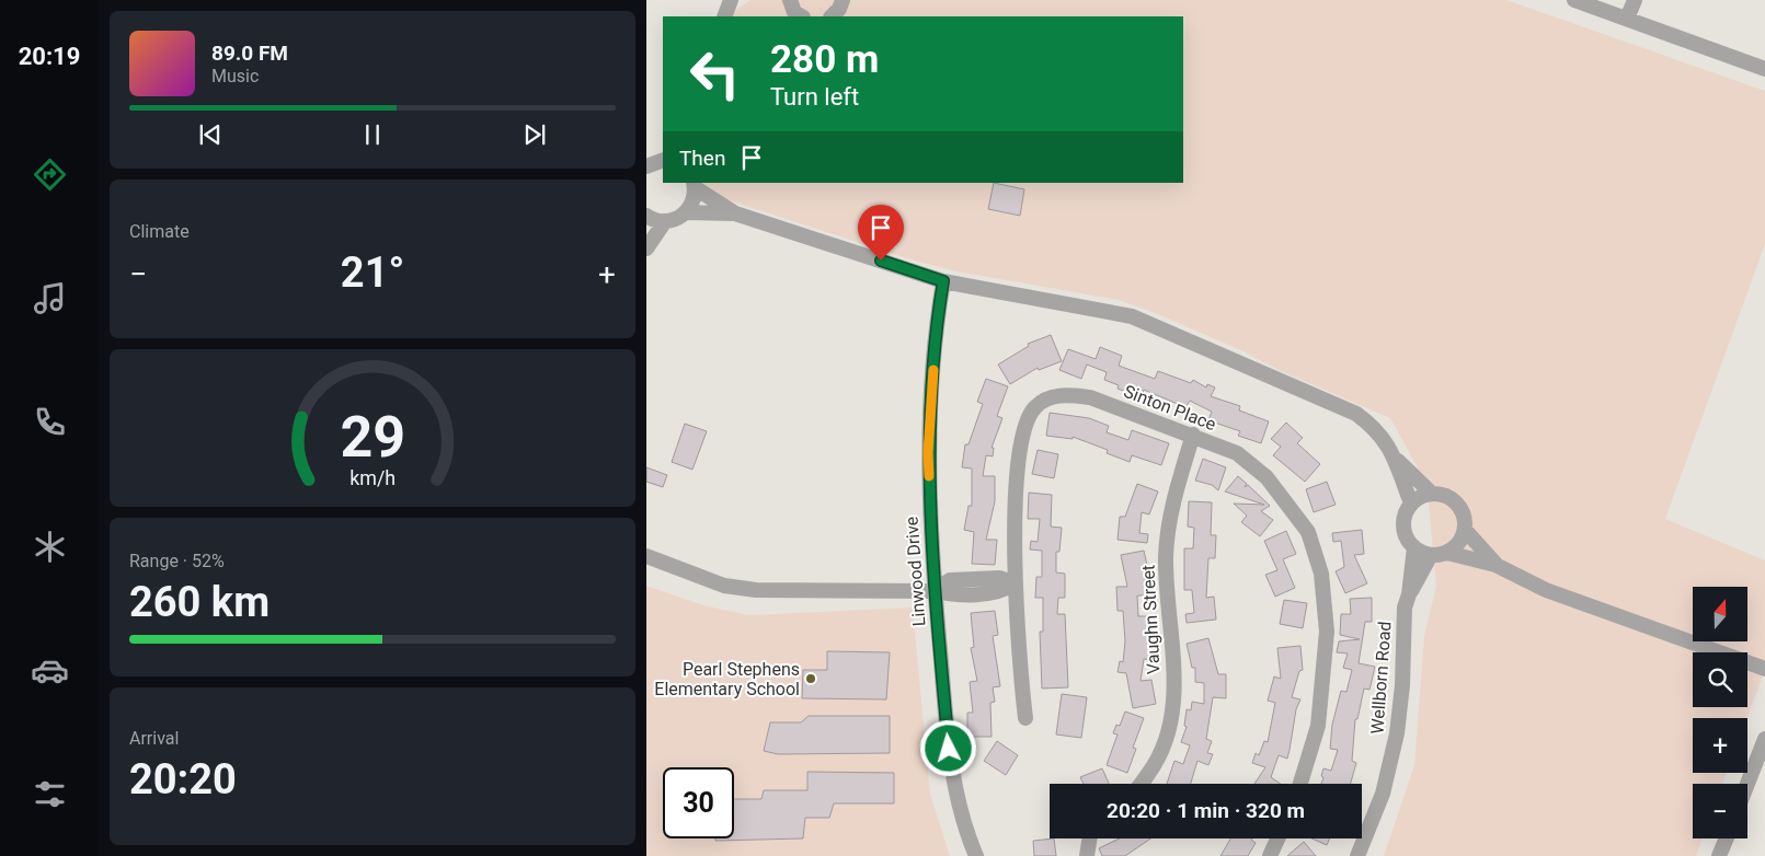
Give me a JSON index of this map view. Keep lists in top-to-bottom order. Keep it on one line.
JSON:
{"streets":{"street":["Sinton Place","Linwood Drive","Vaughn Street","Wellborn Road"]},"crossings":[["Sinton Place","Vaughn Street"]],"places":["Pearl Stephens Elementary School"],"north":"top","page":{"tabs":"20:19","turn":["280 m","Turn left"],"song":["89.0 FM","Music"],"then":"Then","tile":["Climate",["Range · 52%","260 km"],["Arrival","20:20"]],"heat":["−","21°","+"],"map_buttons":["+","−"],"limit":"30","trip":"20:20 · 1 min · 320 m","gauge":["29","km/h"]}}
